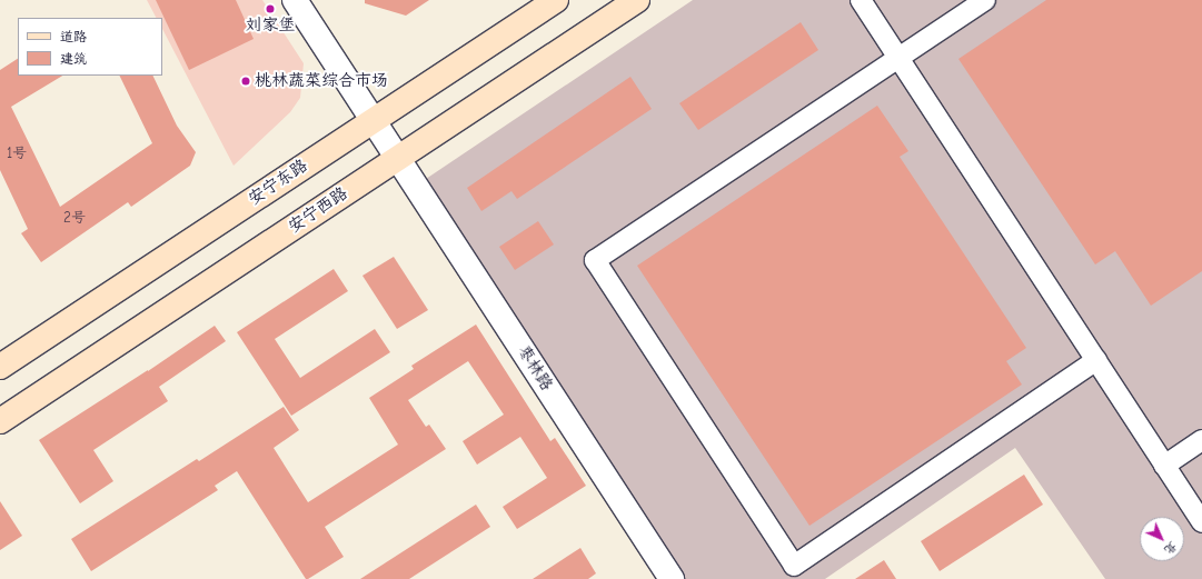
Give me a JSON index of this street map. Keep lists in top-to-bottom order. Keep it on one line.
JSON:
{"streets":{"main road":["安宁东路","安宁西路"],"street":["枣林路"]},"crossings":[["安宁东路","枣林路"],["安宁西路","枣林路"]],"places":["刘家堡","桃林蔬菜综合市场"],"house_numbers":["1号","2号"],"legend":["道路","建筑"],"north":"bottom right"}
